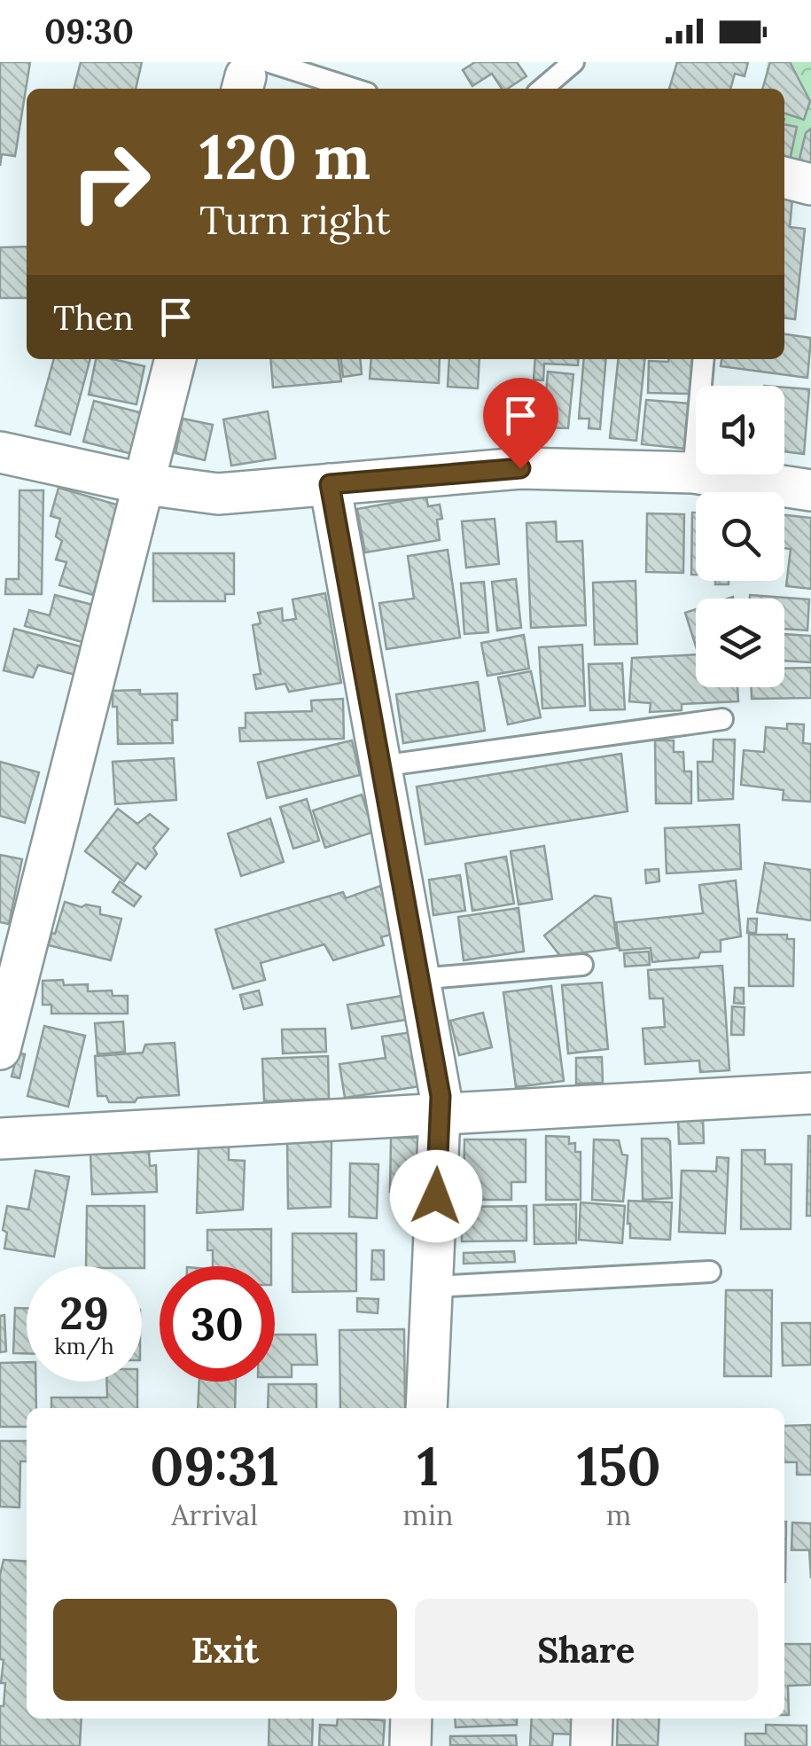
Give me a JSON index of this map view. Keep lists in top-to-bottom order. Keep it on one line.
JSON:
{"page":{"status":"09:30","turn":["120 m","Turn right"],"then":"Then","speed":"29 km/h","limit":"30","eta":["09:31","Arrival","1","min","150","m"],"buttons":["Exit","Share"]}}
